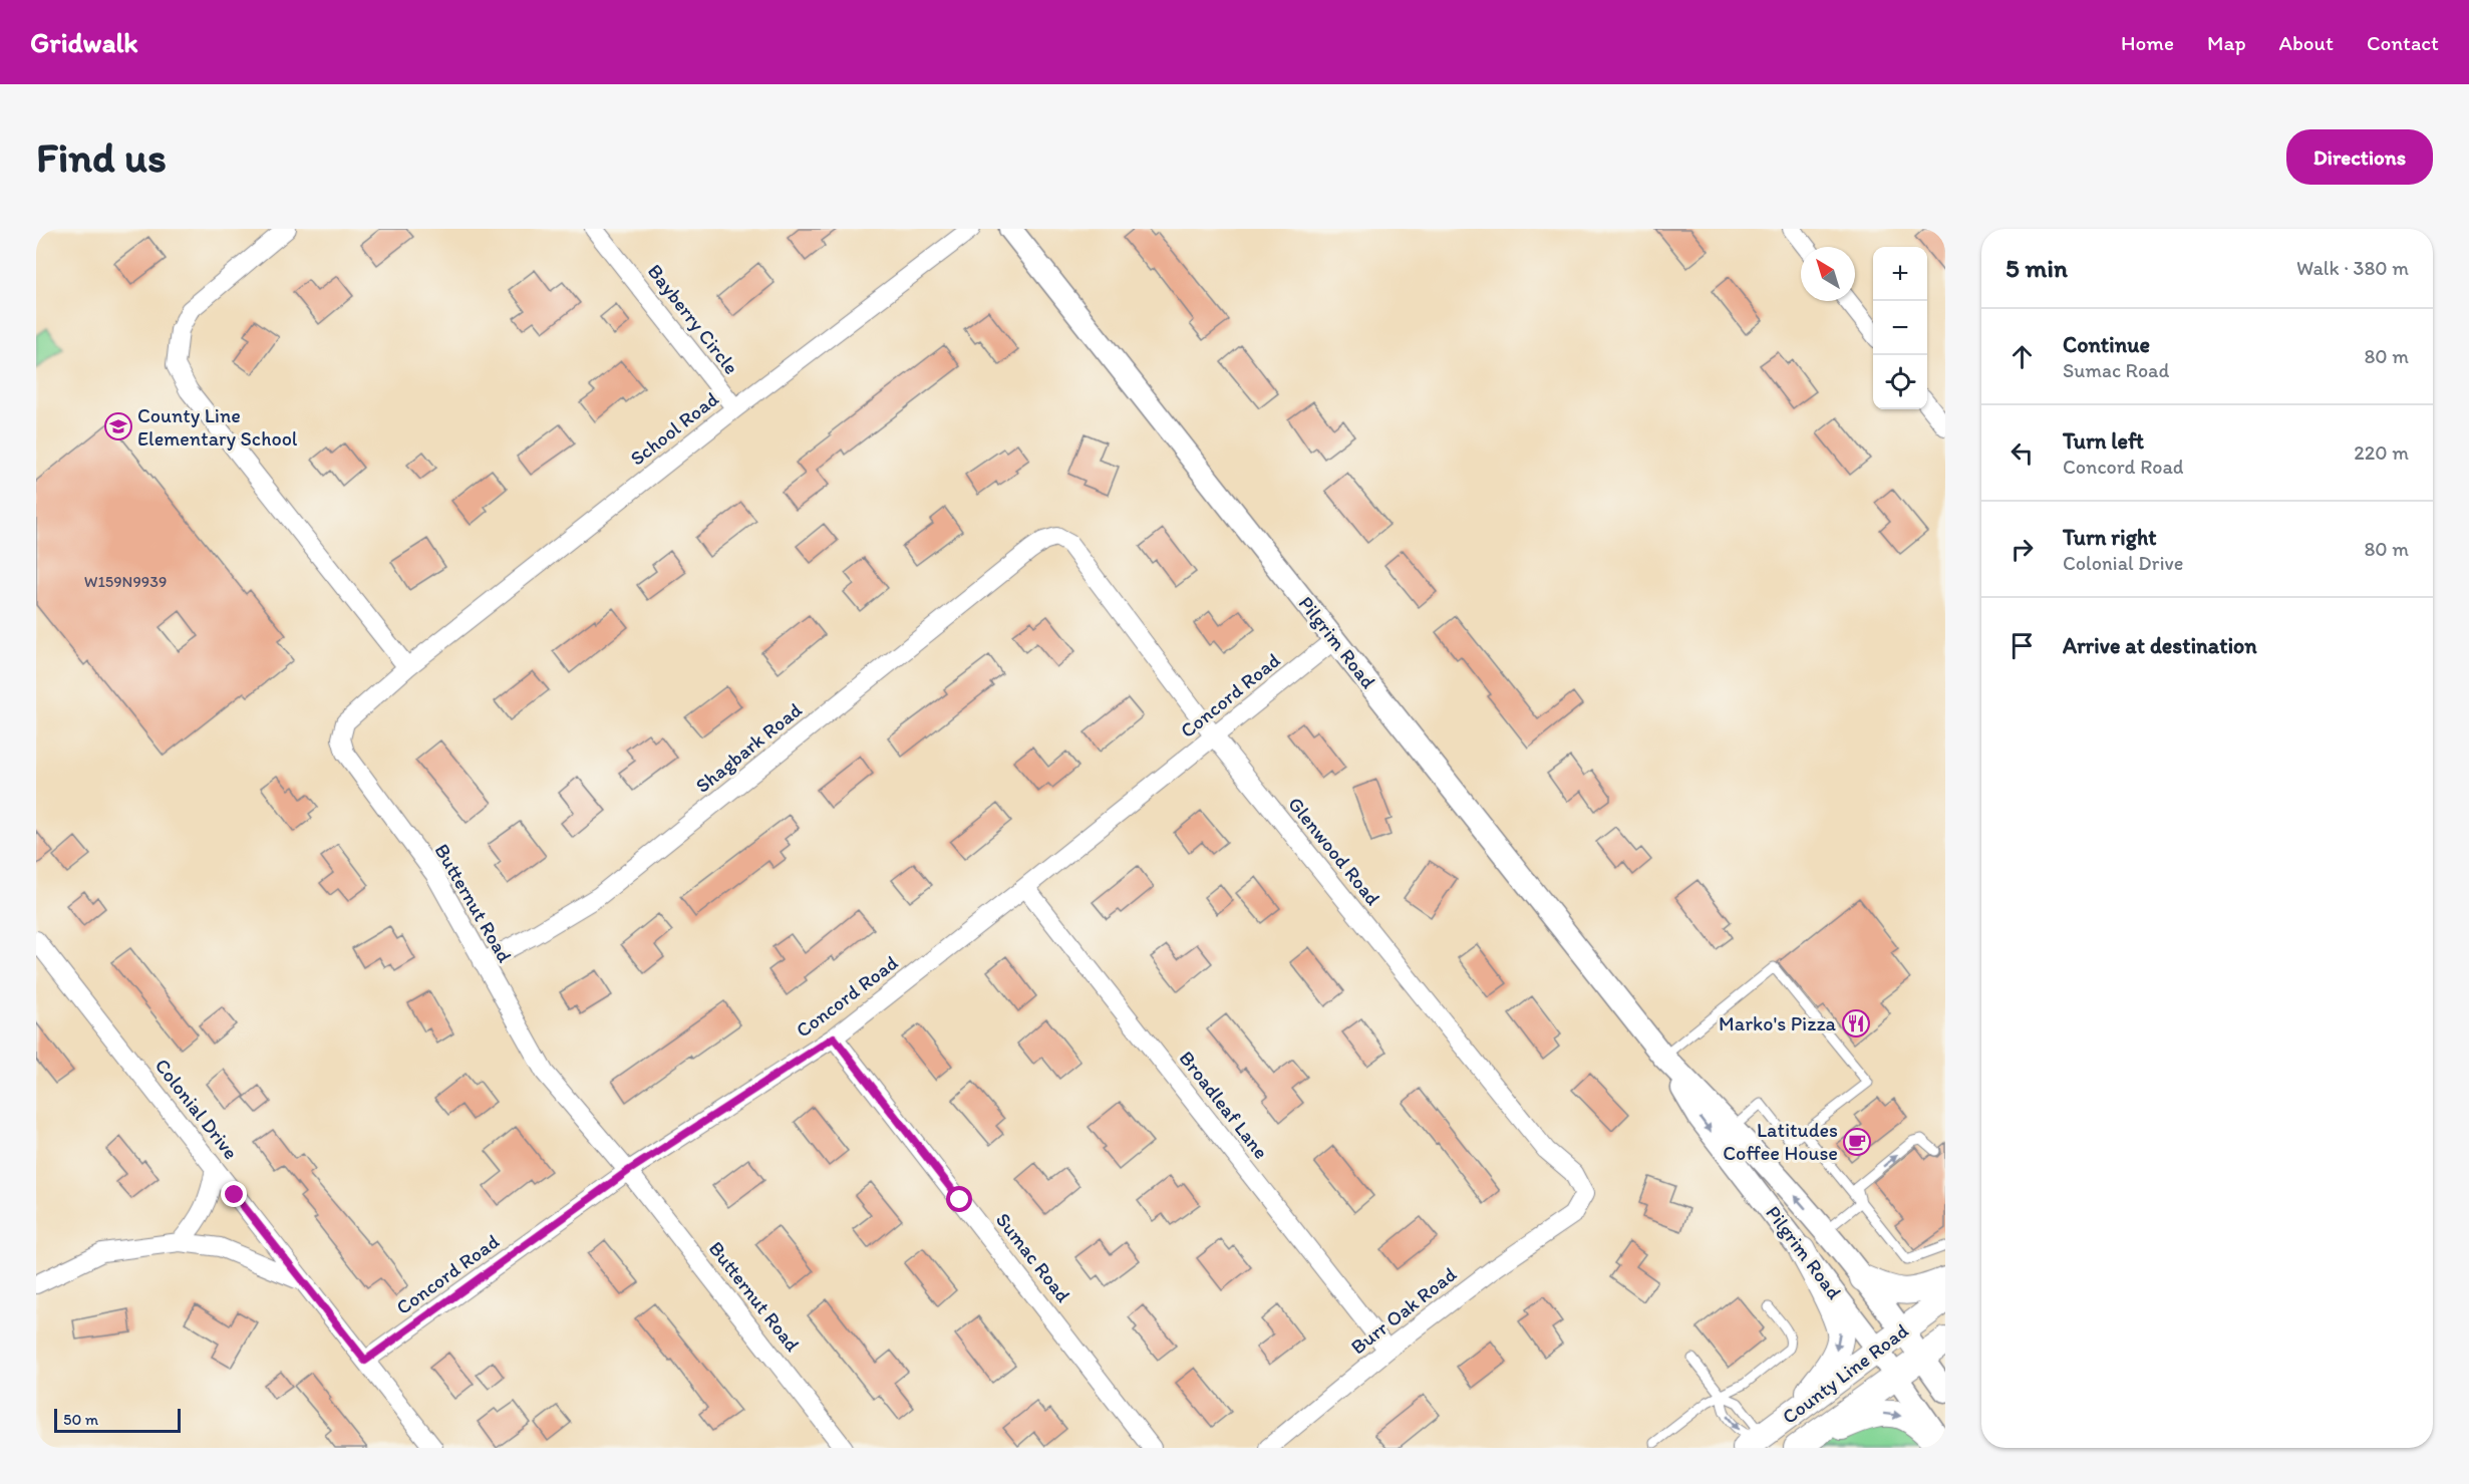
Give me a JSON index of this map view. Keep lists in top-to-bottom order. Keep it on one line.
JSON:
{"streets":{"main road":["County Line Road"],"street":["Bayberry Circle","School Road","Pilgrim Road","Concord Road","Shagbark Road","Glenwood Road","Butternut Road","Broadleaf Lane","Colonial Drive","Sumac Road","Burr Oak Road"]},"crossings":[["Bayberry Circle","School Road"],["School Road","Butternut Road"],["Pilgrim Road","Concord Road"],["Pilgrim Road","County Line Road"],["Concord Road","Glenwood Road"],["Concord Road","Butternut Road"],["Concord Road","Broadleaf Lane"],["Concord Road","Colonial Drive"],["Concord Road","Sumac Road"],["Shagbark Road","Glenwood Road"],["Shagbark Road","Butternut Road"],["Glenwood Road","Burr Oak Road"],["Broadleaf Lane","Burr Oak Road"]],"places":{"school or university":["County Line Elementary School"],"restaurant":["Marko's Pizza"],"cafe":["Latitudes Coffee House"]},"house_numbers":["W159N9939"],"scale_bar":"50 m","north":"top left","page":{"header":"Gridwalk","nav":["Home","Map","About","Contact"],"buttons":"Directions","title":"Find us","heading":["5 min","Walk · 380 m"],"map_buttons":["+","−"],"list":[["Continue","Sumac Road","80 m"],["Turn left","Concord Road","220 m"],["Turn right","Colonial Drive","80 m"],"Arrive at destination"],"scale":"50 m"}}
